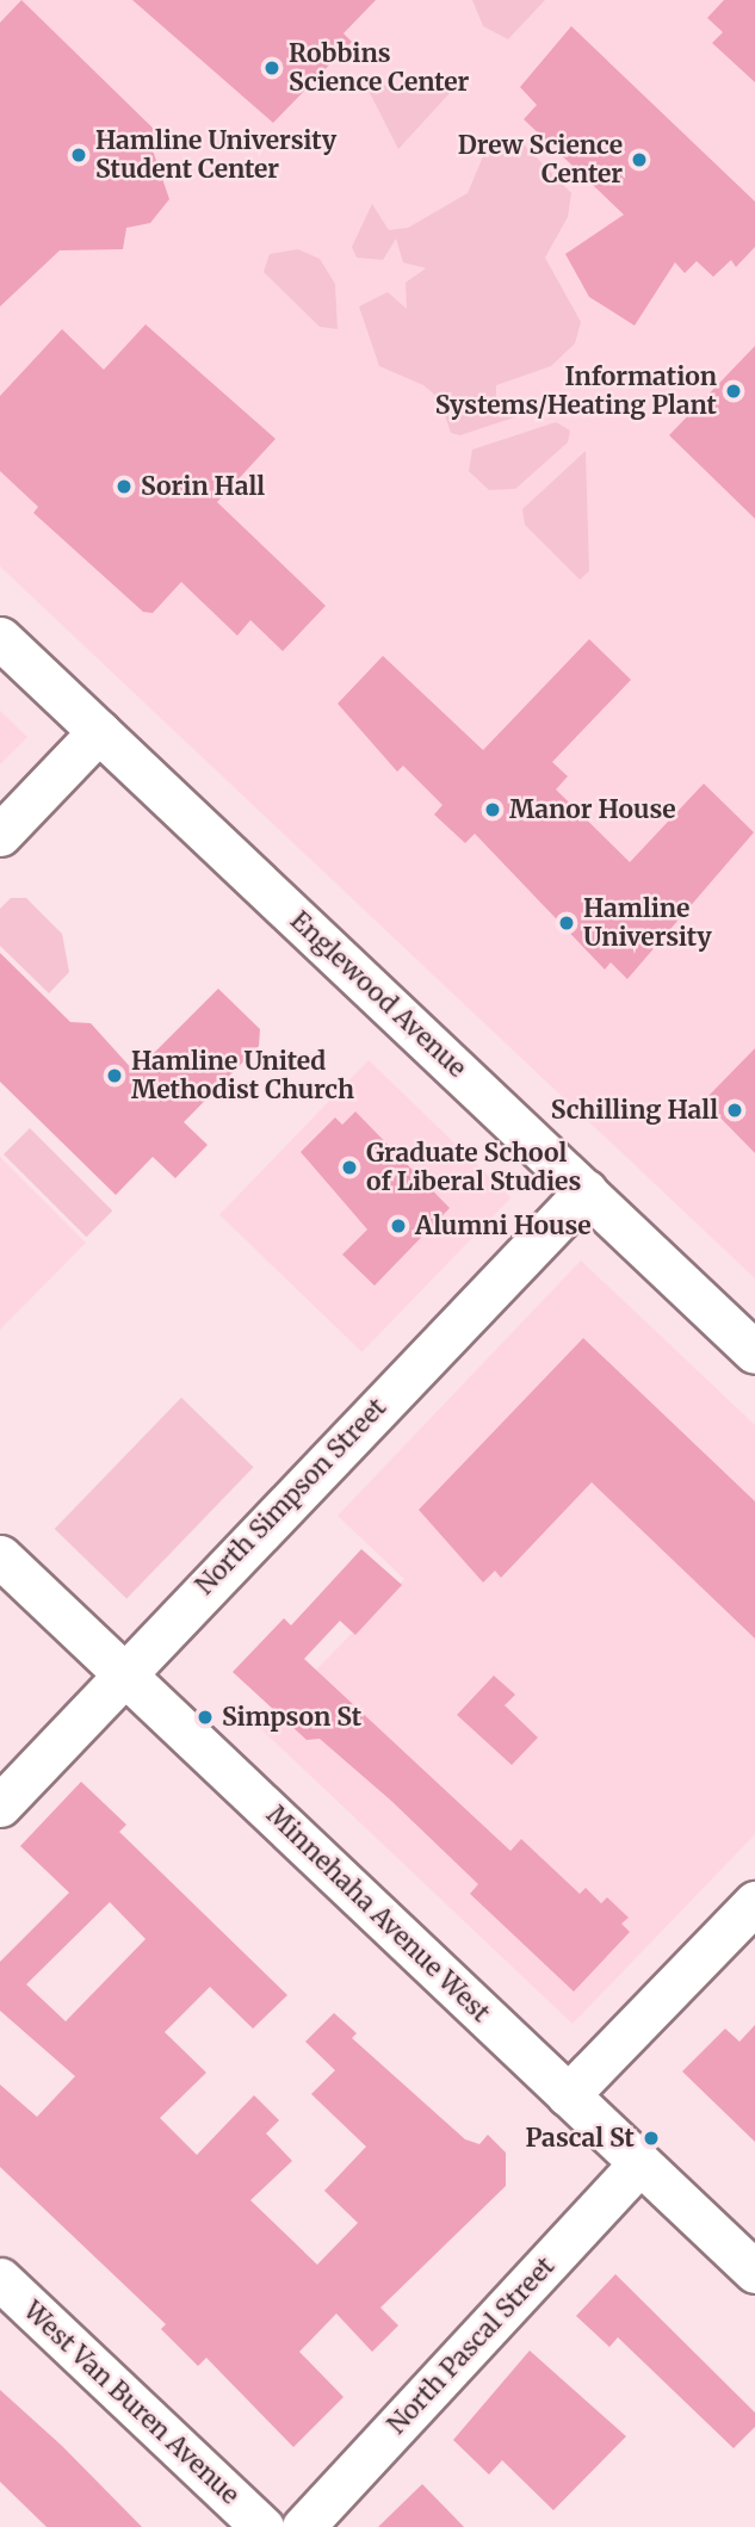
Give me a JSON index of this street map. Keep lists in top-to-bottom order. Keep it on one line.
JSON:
{"streets":{"street":["Englewood Avenue","North Simpson Street","Minnehaha Avenue West","North Pascal Street","West Van Buren Avenue"]},"crossings":[["Englewood Avenue","North Simpson Street"],["North Simpson Street","Minnehaha Avenue West"],["Minnehaha Avenue West","North Pascal Street"]],"places":["Robbins Science Center","Hamline University Student Center","Drew Science Center","Information Systems/Heating Plant","Sorin Hall","Manor House","Hamline University","Hamline United Methodist Church","Schilling Hall","Graduate School of Liberal Studies","Alumni House","Simpson St","Pascal St"]}
